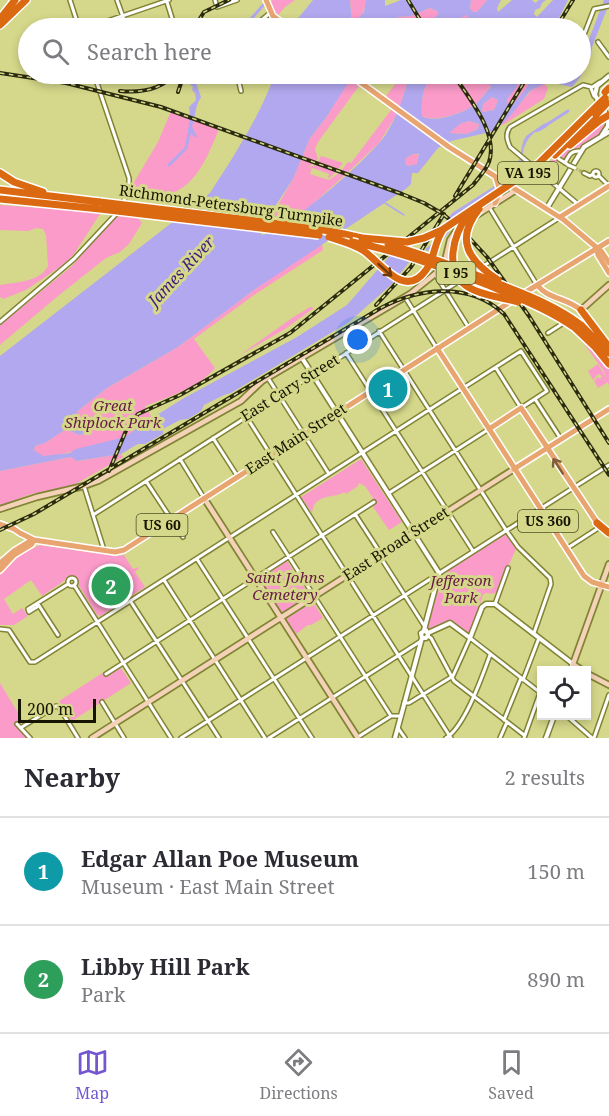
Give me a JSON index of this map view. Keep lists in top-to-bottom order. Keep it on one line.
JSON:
{"streets":{"highway":["VA 195","Richmond-Petersburg Turnpike","I 95"],"main road":["East Cary Street","East Main Street","US 360","US 60","East Broad Street"]},"crossings":[["Richmond-Petersburg Turnpike","I 95"],["East Main Street","US 360"],["US 360","East Broad Street"]],"water":["James River"],"parks":["Great Shiplock Park","Saint Johns Cemetery","Jefferson Park"],"scale_bar":"200 m","page":{"search":"Search here","pins":["1","2"],"scale":"200 m","heading":["Nearby","2 results"],"list":[{"mark":"1","name":"Edgar Allan Poe Museum","note":"Museum · East Main Street","value":"150 m"},{"mark":"2","name":"Libby Hill Park","note":"Park","value":"890 m"}],"nav":["Map","Directions","Saved"]}}
